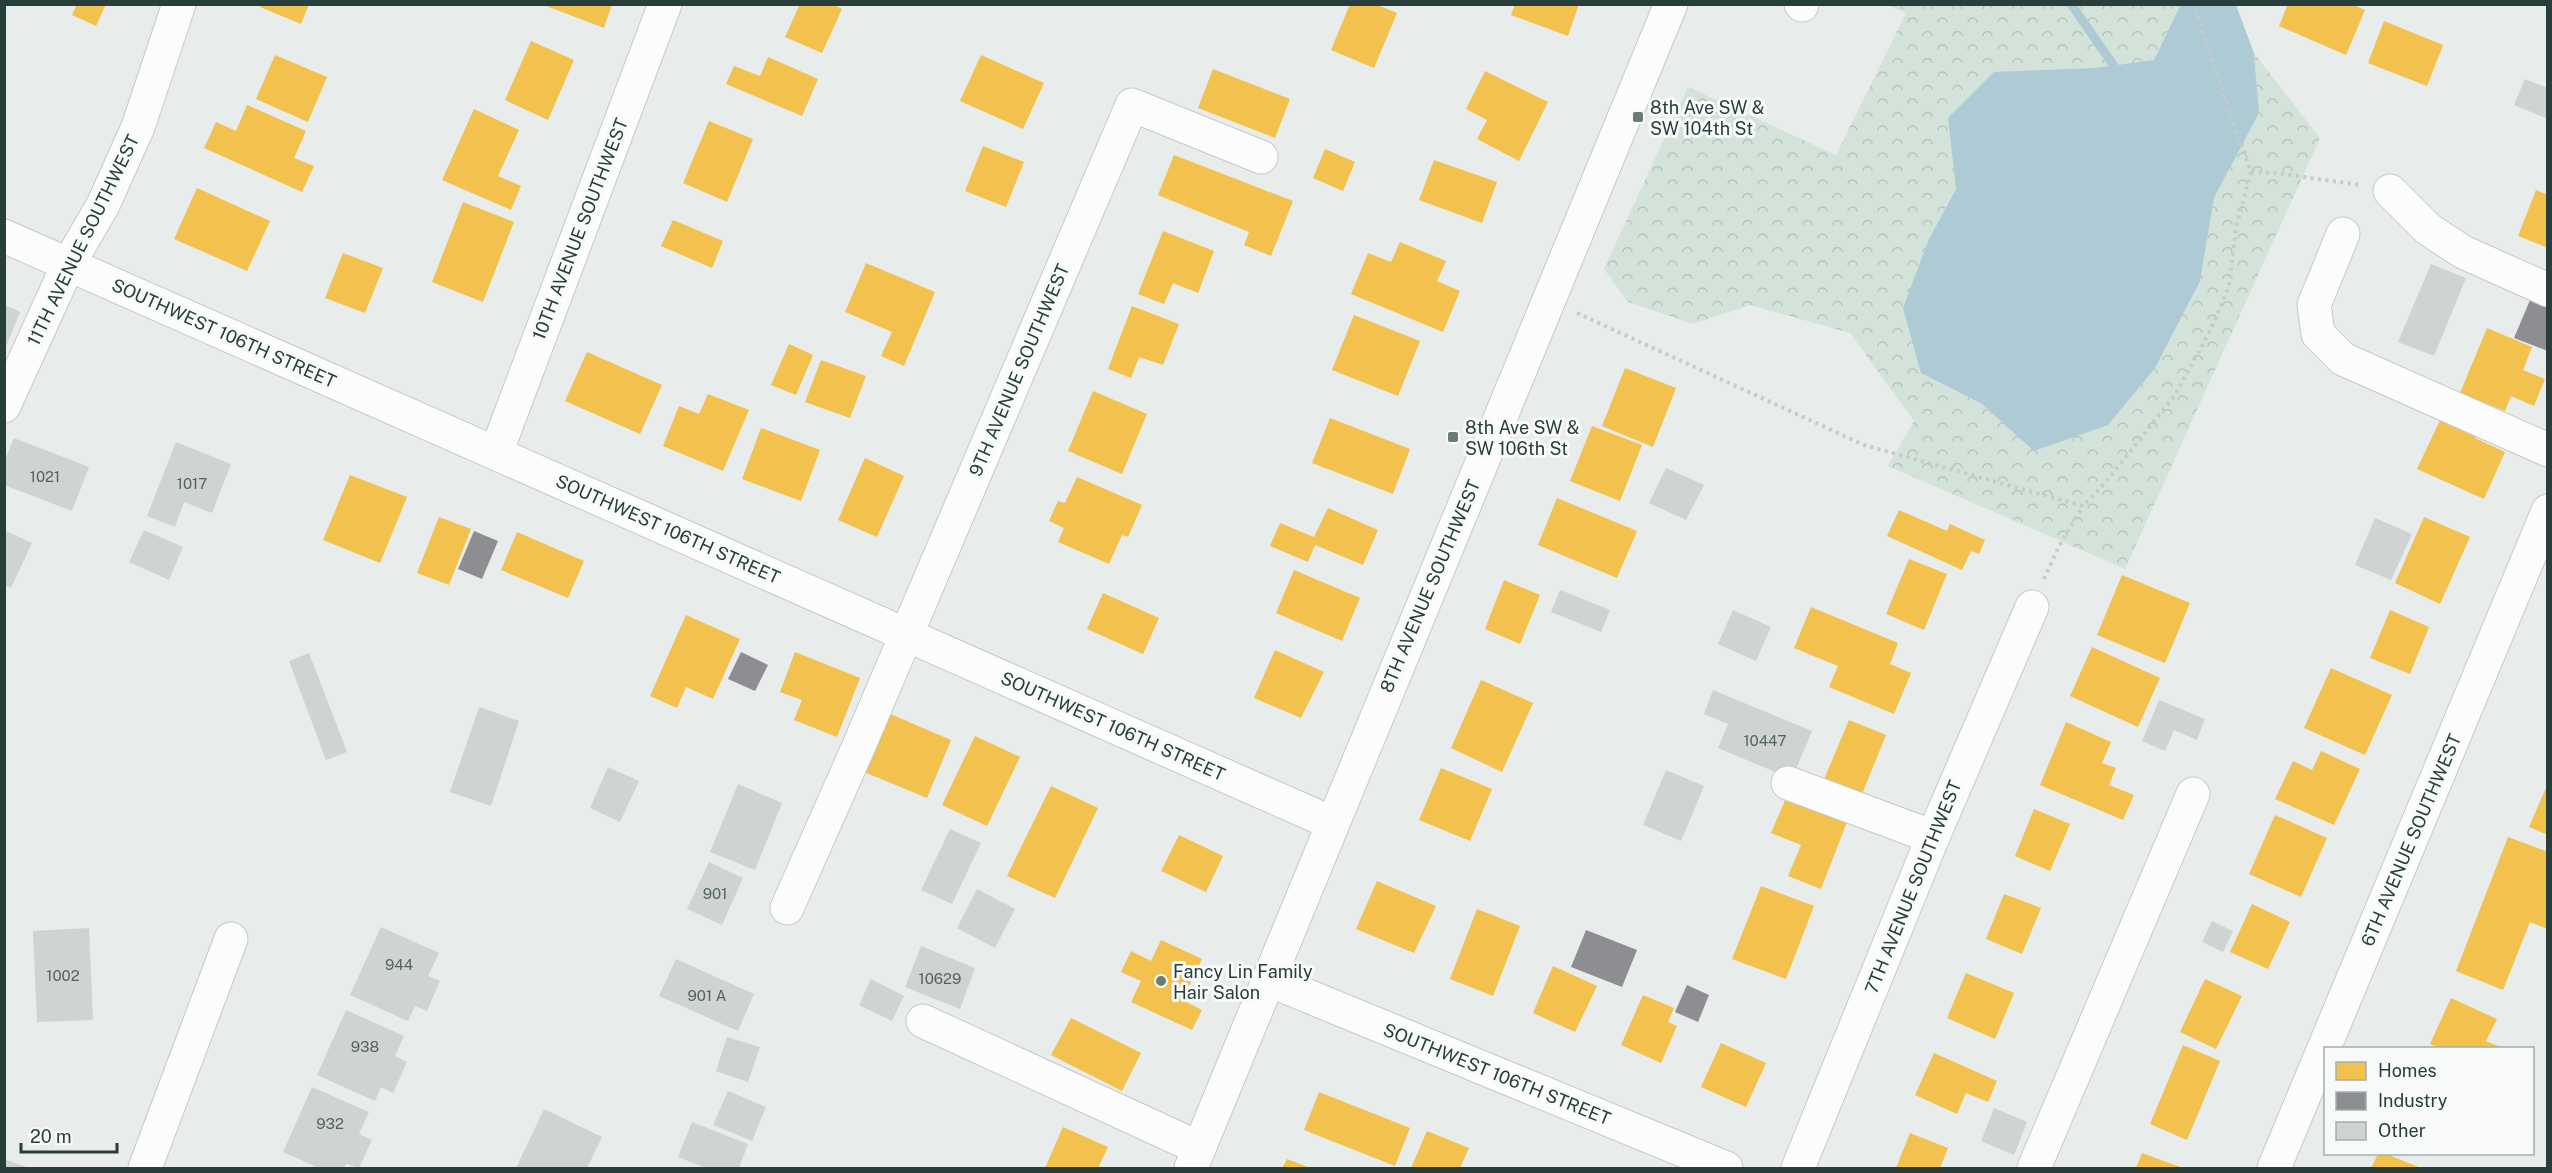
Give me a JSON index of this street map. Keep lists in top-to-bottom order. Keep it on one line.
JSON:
{"streets":{"street":["10TH AVENUE SOUTHWEST","11TH AVENUE SOUTHWEST","SOUTHWEST 106TH STREET","9TH AVENUE SOUTHWEST","8TH AVENUE SOUTHWEST","6TH AVENUE SOUTHWEST","7TH AVENUE SOUTHWEST"]},"crossings":[["10TH AVENUE SOUTHWEST","SOUTHWEST 106TH STREET"],["11TH AVENUE SOUTHWEST","SOUTHWEST 106TH STREET"],["SOUTHWEST 106TH STREET","9TH AVENUE SOUTHWEST"],["SOUTHWEST 106TH STREET","8TH AVENUE SOUTHWEST"]],"places":{"transit":["8th Ave SW & SW 104th St","8th Ave SW & SW 106th St"],"other":["Fancy Lin Family Hair Salon"]},"house_numbers":["1021","1017","10447","901","944","1002","10629","901 A","938","932"],"legend":["Homes","Industry","Other"],"scale_bar":"20 m"}
